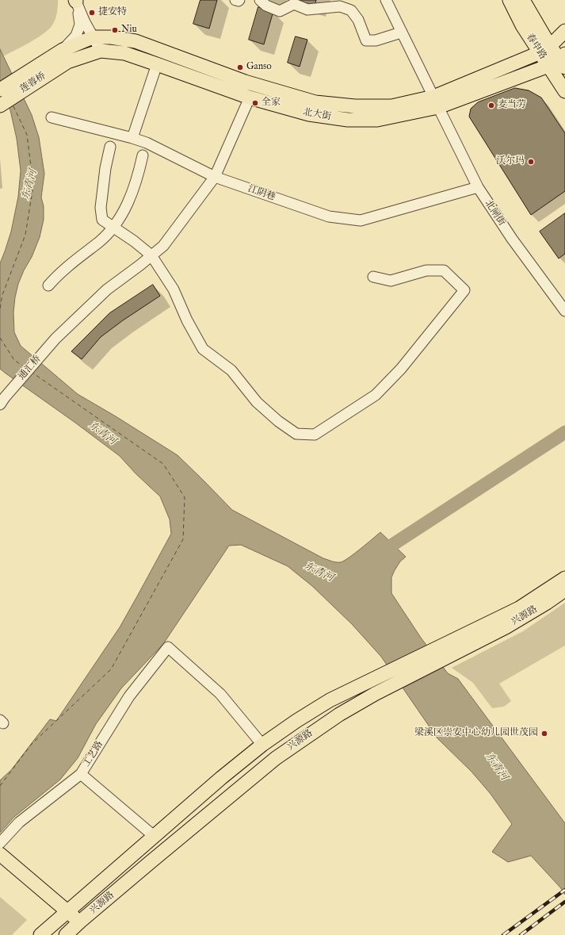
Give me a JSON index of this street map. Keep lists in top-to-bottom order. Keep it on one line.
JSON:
{"streets":{"main road":["春申路","莲蓉桥","北大街","兴源路"],"street":["江阴巷","北闸街","通汇桥","工艺路"]},"crossings":[["春申路","北大街"],["莲蓉桥","北大街"],["北大街","北闸街"],["北大街","通汇桥"],["江阴巷","北闸街"],["江阴巷","通汇桥"],["兴源路","工艺路"]],"water":["东青河"],"places":["捷安特","Niu","Ganso","全家","麦当劳","沃尔玛","梁溪区崇安中心幼儿园世茂园"]}
